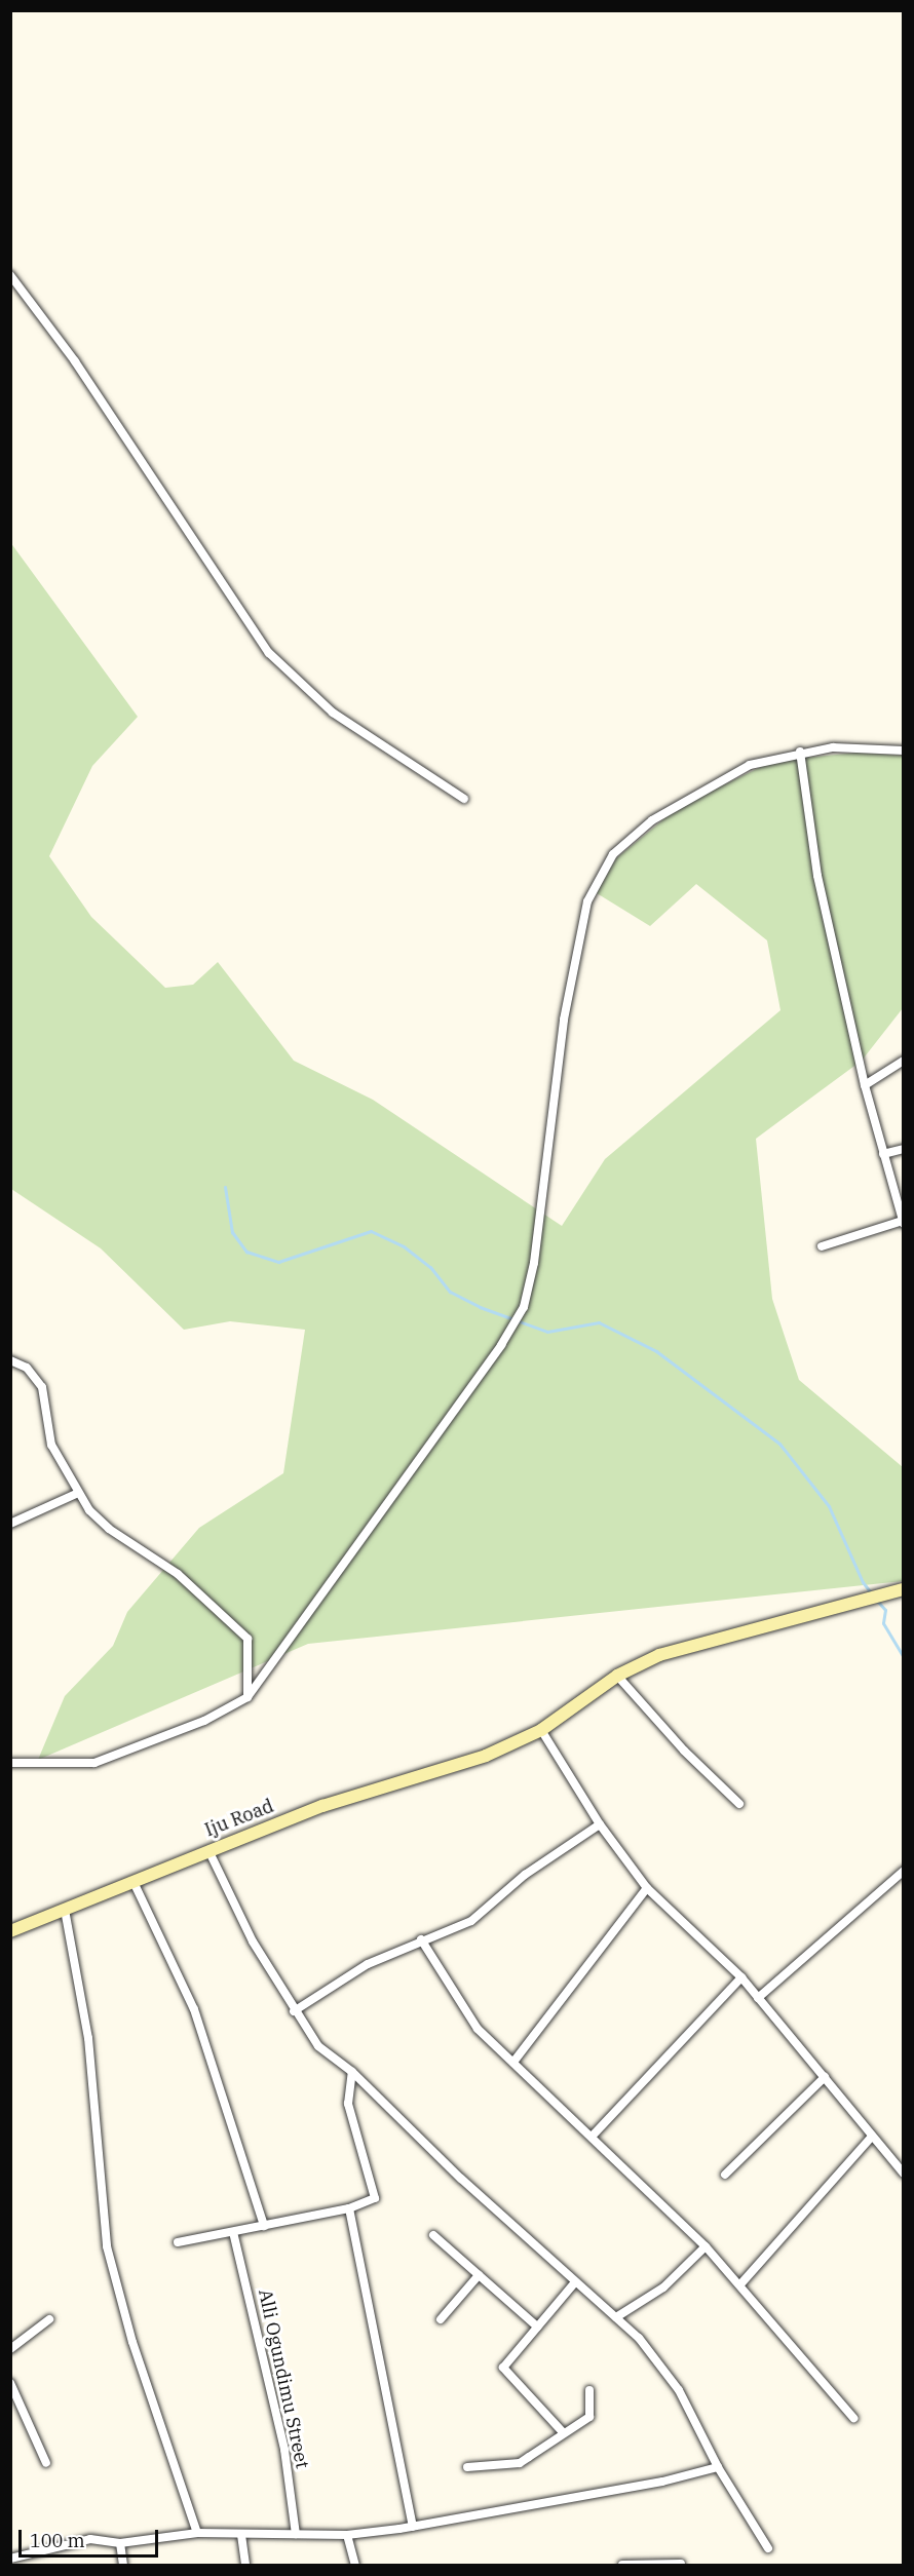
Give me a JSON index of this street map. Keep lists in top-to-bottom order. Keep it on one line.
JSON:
{"streets":{"main road":["Iju Road"],"street":["Alli Ogundimu Street"]},"scale_bar":"100 m"}
